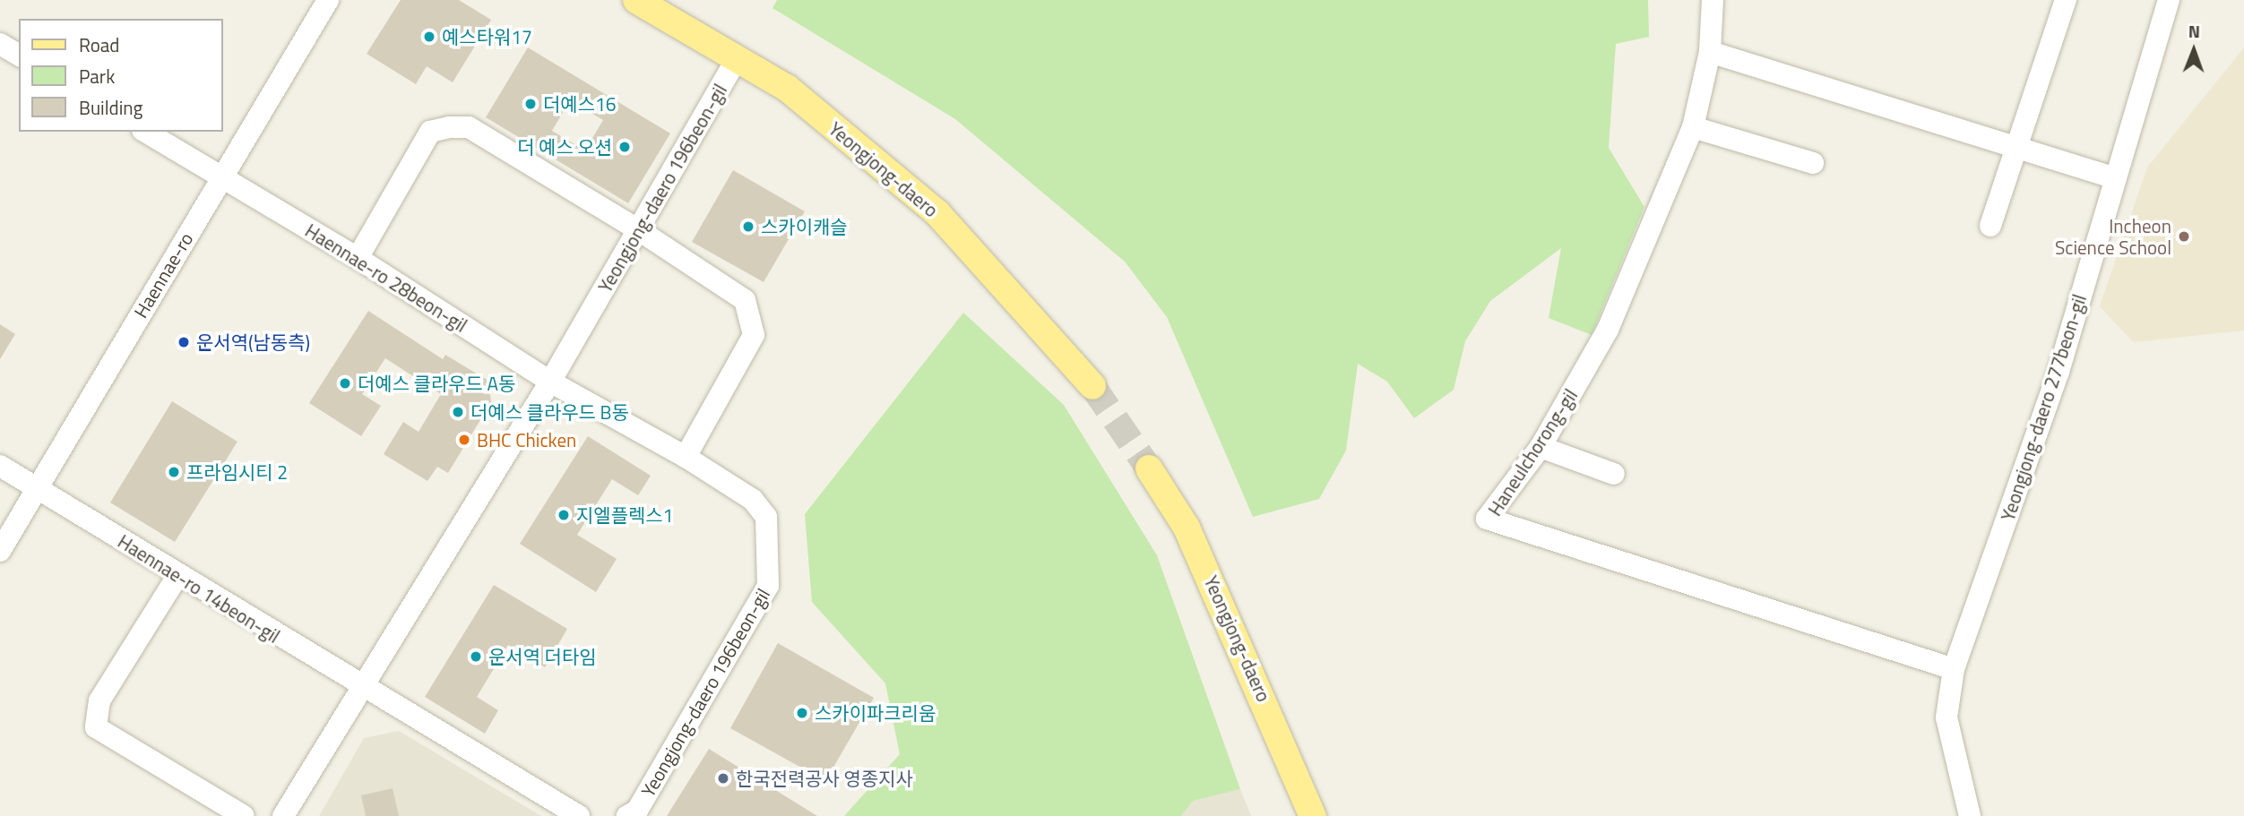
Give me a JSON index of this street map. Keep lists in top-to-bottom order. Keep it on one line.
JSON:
{"streets":{"main road":["Yeongjong-daero"],"street":["Yeongjong-daero 196beon-gil","Haennae-ro","Haennae-ro 28beon-gil","Yeongjong-daero 277beon-gil","Haneulchorong-gil","Haennae-ro 14beon-gil"]},"crossings":[["Yeongjong-daero","Yeongjong-daero 196beon-gil"],["Yeongjong-daero 196beon-gil","Haennae-ro 28beon-gil"],["Yeongjong-daero 196beon-gil","Haennae-ro 14beon-gil"],["Haennae-ro","Haennae-ro 28beon-gil"],["Haennae-ro","Haennae-ro 14beon-gil"],["Yeongjong-daero 277beon-gil","Haneulchorong-gil"]],"places":["예스타워17","더예스16","더 예스 오션","스카이캐슬","Incheon Science School","운서역(남동측)","더예스 클라우드 A동","더예스 클라우드 B동","BHC Chicken","프라임시티 2","지엘플렉스1","운서역 더타임","스카이파크리움","한국전력공사 영종지사"],"legend":["Road","Park","Building"],"north":"top"}
